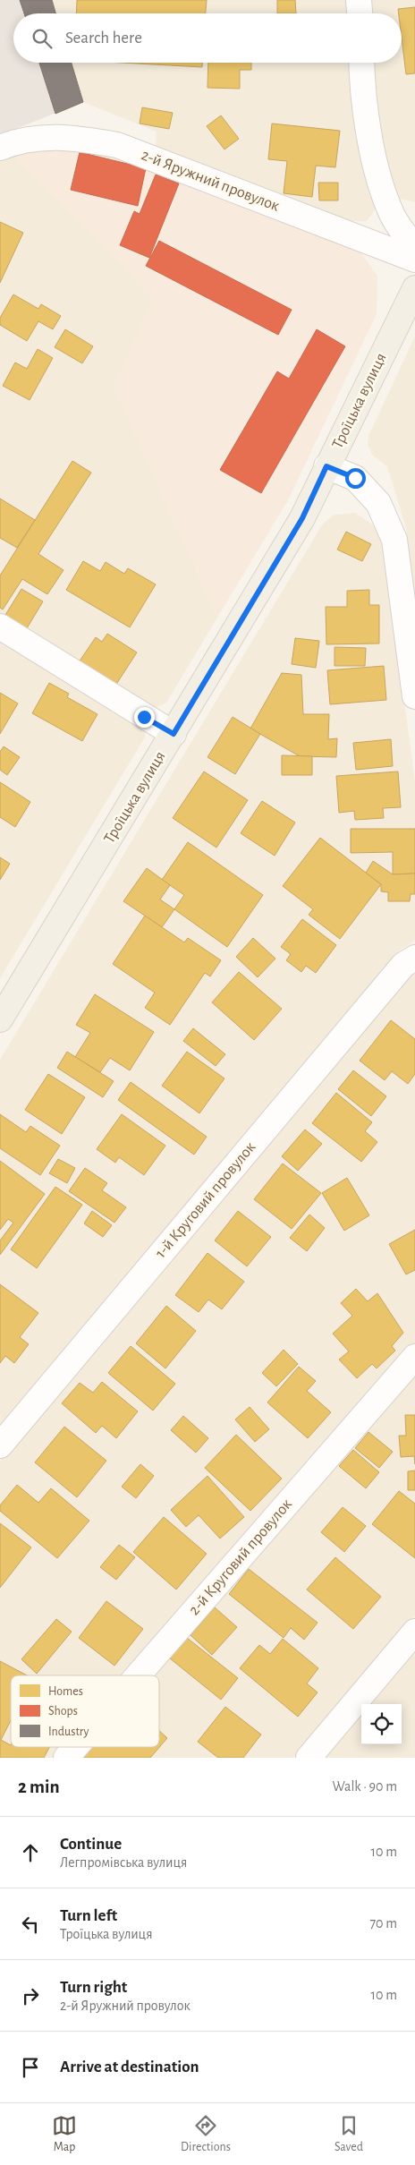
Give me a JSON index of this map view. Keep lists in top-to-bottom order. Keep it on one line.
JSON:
{"streets":{"main road":["Троїцька вулиця"],"street":["2-й Яружний провулок","1-й Круговий провулок","2-й Круговий провулок"]},"legend":["Homes","Shops","Industry"],"page":{"search":"Search here","heading":["2 min","Walk · 90 m"],"list":[["Continue","Легпромівська вулиця","10 m"],["Turn left","Троїцька вулиця","70 m"],["Turn right","2-й Яружний провулок","10 m"],"Arrive at destination"],"nav":["Map","Directions","Saved"]}}
